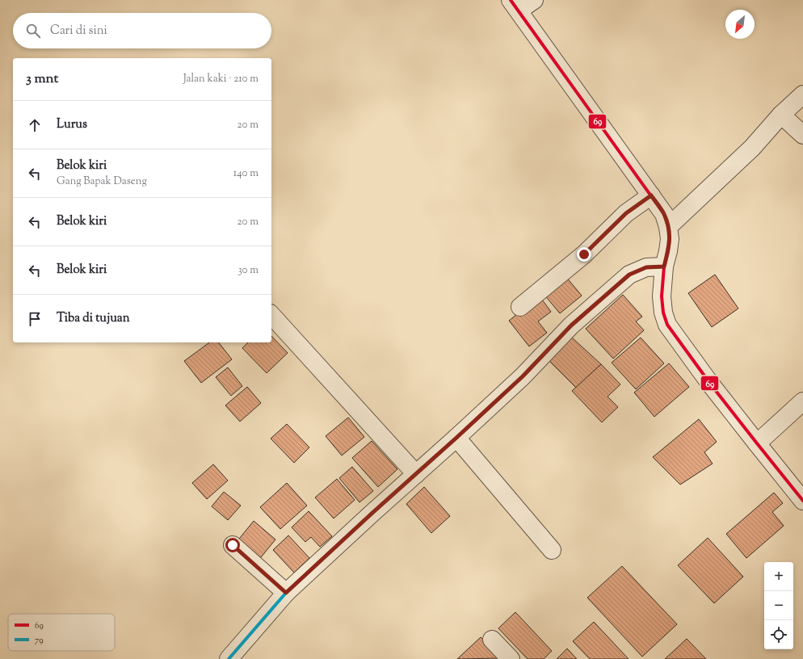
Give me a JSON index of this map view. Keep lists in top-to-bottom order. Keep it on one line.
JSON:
{"lines":["transit line 69","transit line 79"],"legend":["69","79"],"north":"bottom left","page":{"search":"Cari di sini","heading":["3 mnt","Jalan kaki · 210 m"],"list":[["Lurus","20 m"],["Belok kiri","Gang Bapak Daseng","140 m"],["Belok kiri","20 m"],["Belok kiri","30 m"],"Tiba di tujuan"],"map_buttons":["+","−"]}}
